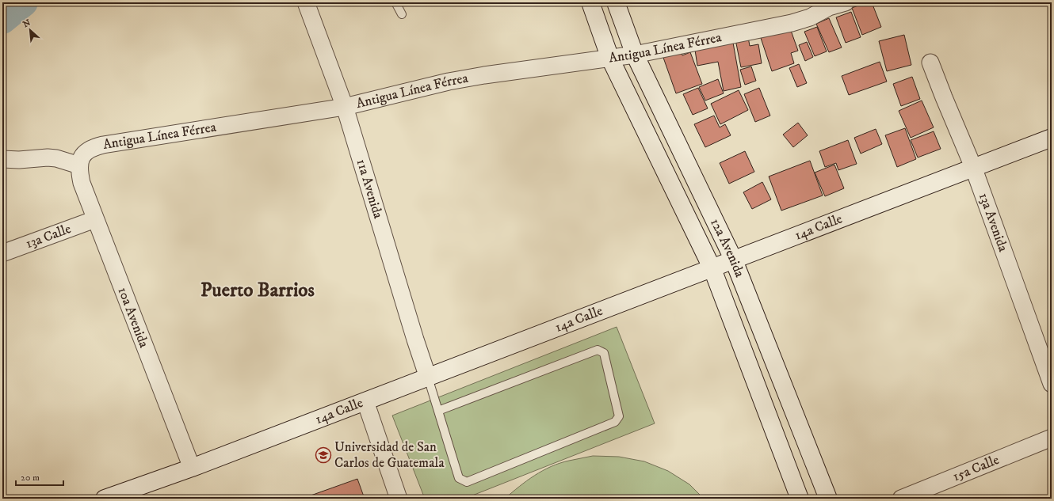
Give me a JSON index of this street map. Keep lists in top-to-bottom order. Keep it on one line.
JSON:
{"streets":{"main road":["14a Calle","12a Avenida"],"street":["Antigua Línea Férrea","11a Avenida","13a Avenida","13a Calle","10a Avenida","15a Calle"]},"crossings":[["Antigua Línea Férrea","11a Avenida"],["Antigua Línea Férrea","12a Avenida"],["Antigua Línea Férrea","10a Avenida"],["11a Avenida","14a Calle"],["13a Avenida","14a Calle"],["14a Calle","12a Avenida"],["14a Calle","10a Avenida"],["13a Calle","10a Avenida"]],"districts":["Puerto Barrios"],"places":{"school or university":["Universidad de San Carlos de Guatemala"]},"scale_bar":"20 m","north":"top left"}
